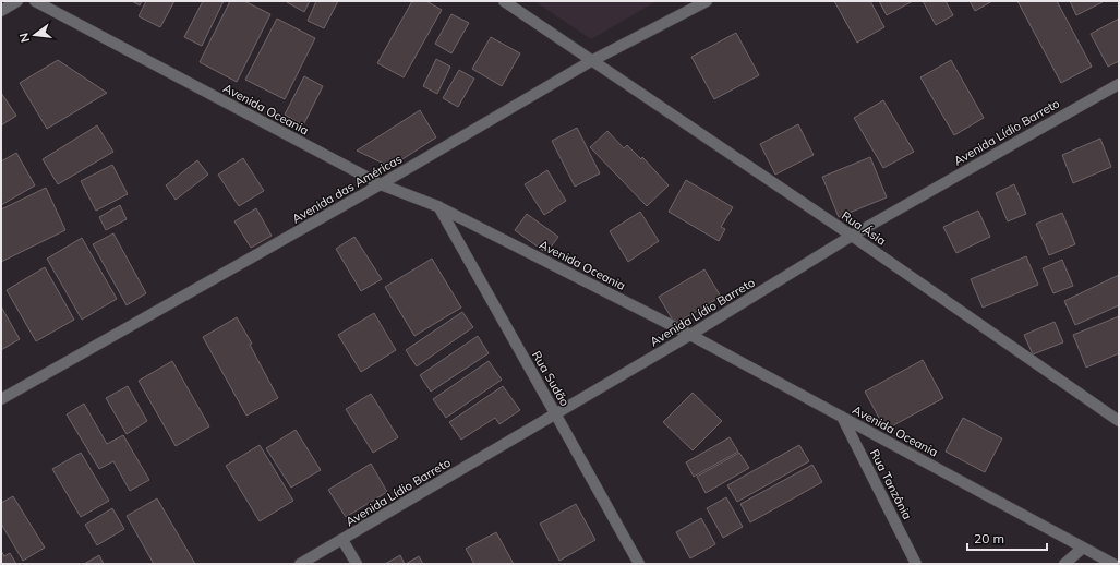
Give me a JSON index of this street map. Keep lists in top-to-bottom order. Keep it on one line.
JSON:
{"streets":{"street":["Avenida Oceania","Avenida Lídio Barreto","Avenida das Américas","Rua Ásia","Rua Sudão","Rua Tanzânia"]},"crossings":[["Avenida Oceania","Avenida Lídio Barreto"],["Avenida Oceania","Avenida das Américas"],["Avenida Oceania","Rua Sudão"],["Avenida Oceania","Rua Tanzânia"],["Avenida Lídio Barreto","Rua Ásia"],["Avenida Lídio Barreto","Rua Sudão"],["Avenida das Américas","Rua Ásia"]],"scale_bar":"20 m","north":"left"}
